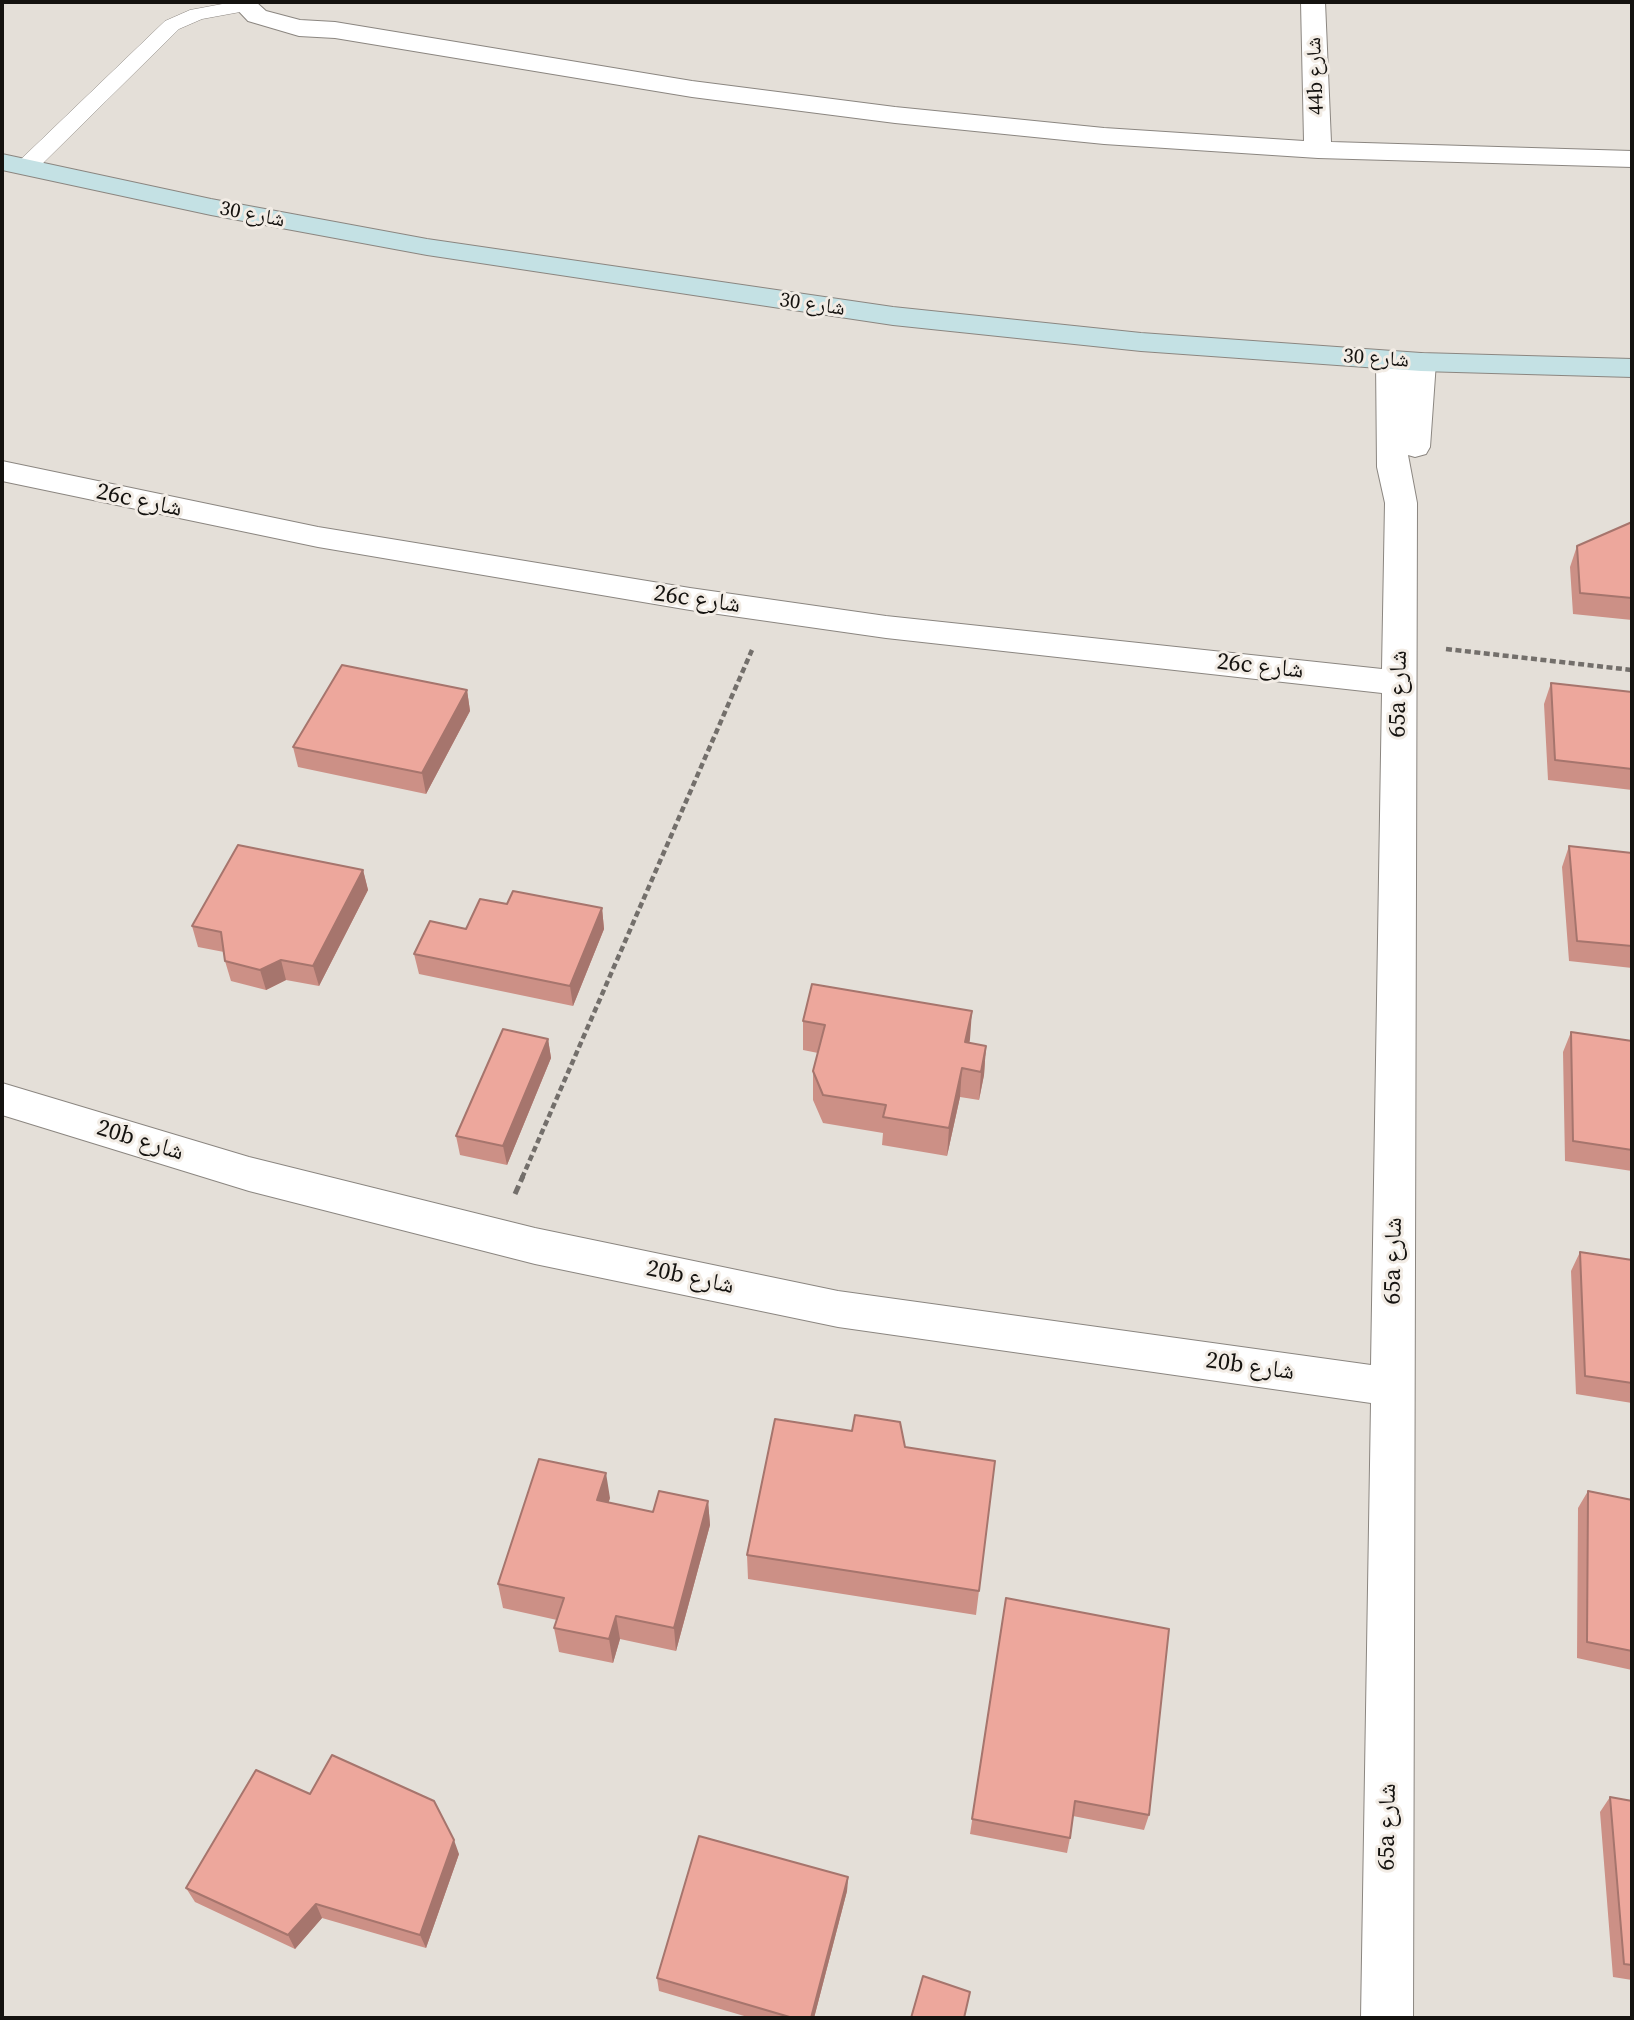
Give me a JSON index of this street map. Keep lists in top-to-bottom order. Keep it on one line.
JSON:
{"streets":{"street":["44b شارع","شارع 30","26c شارع","65a شارع","20b شارع"]},"crossings":[["شارع 30","65a شارع"],["26c شارع","65a شارع"],["65a شارع","20b شارع"]]}
